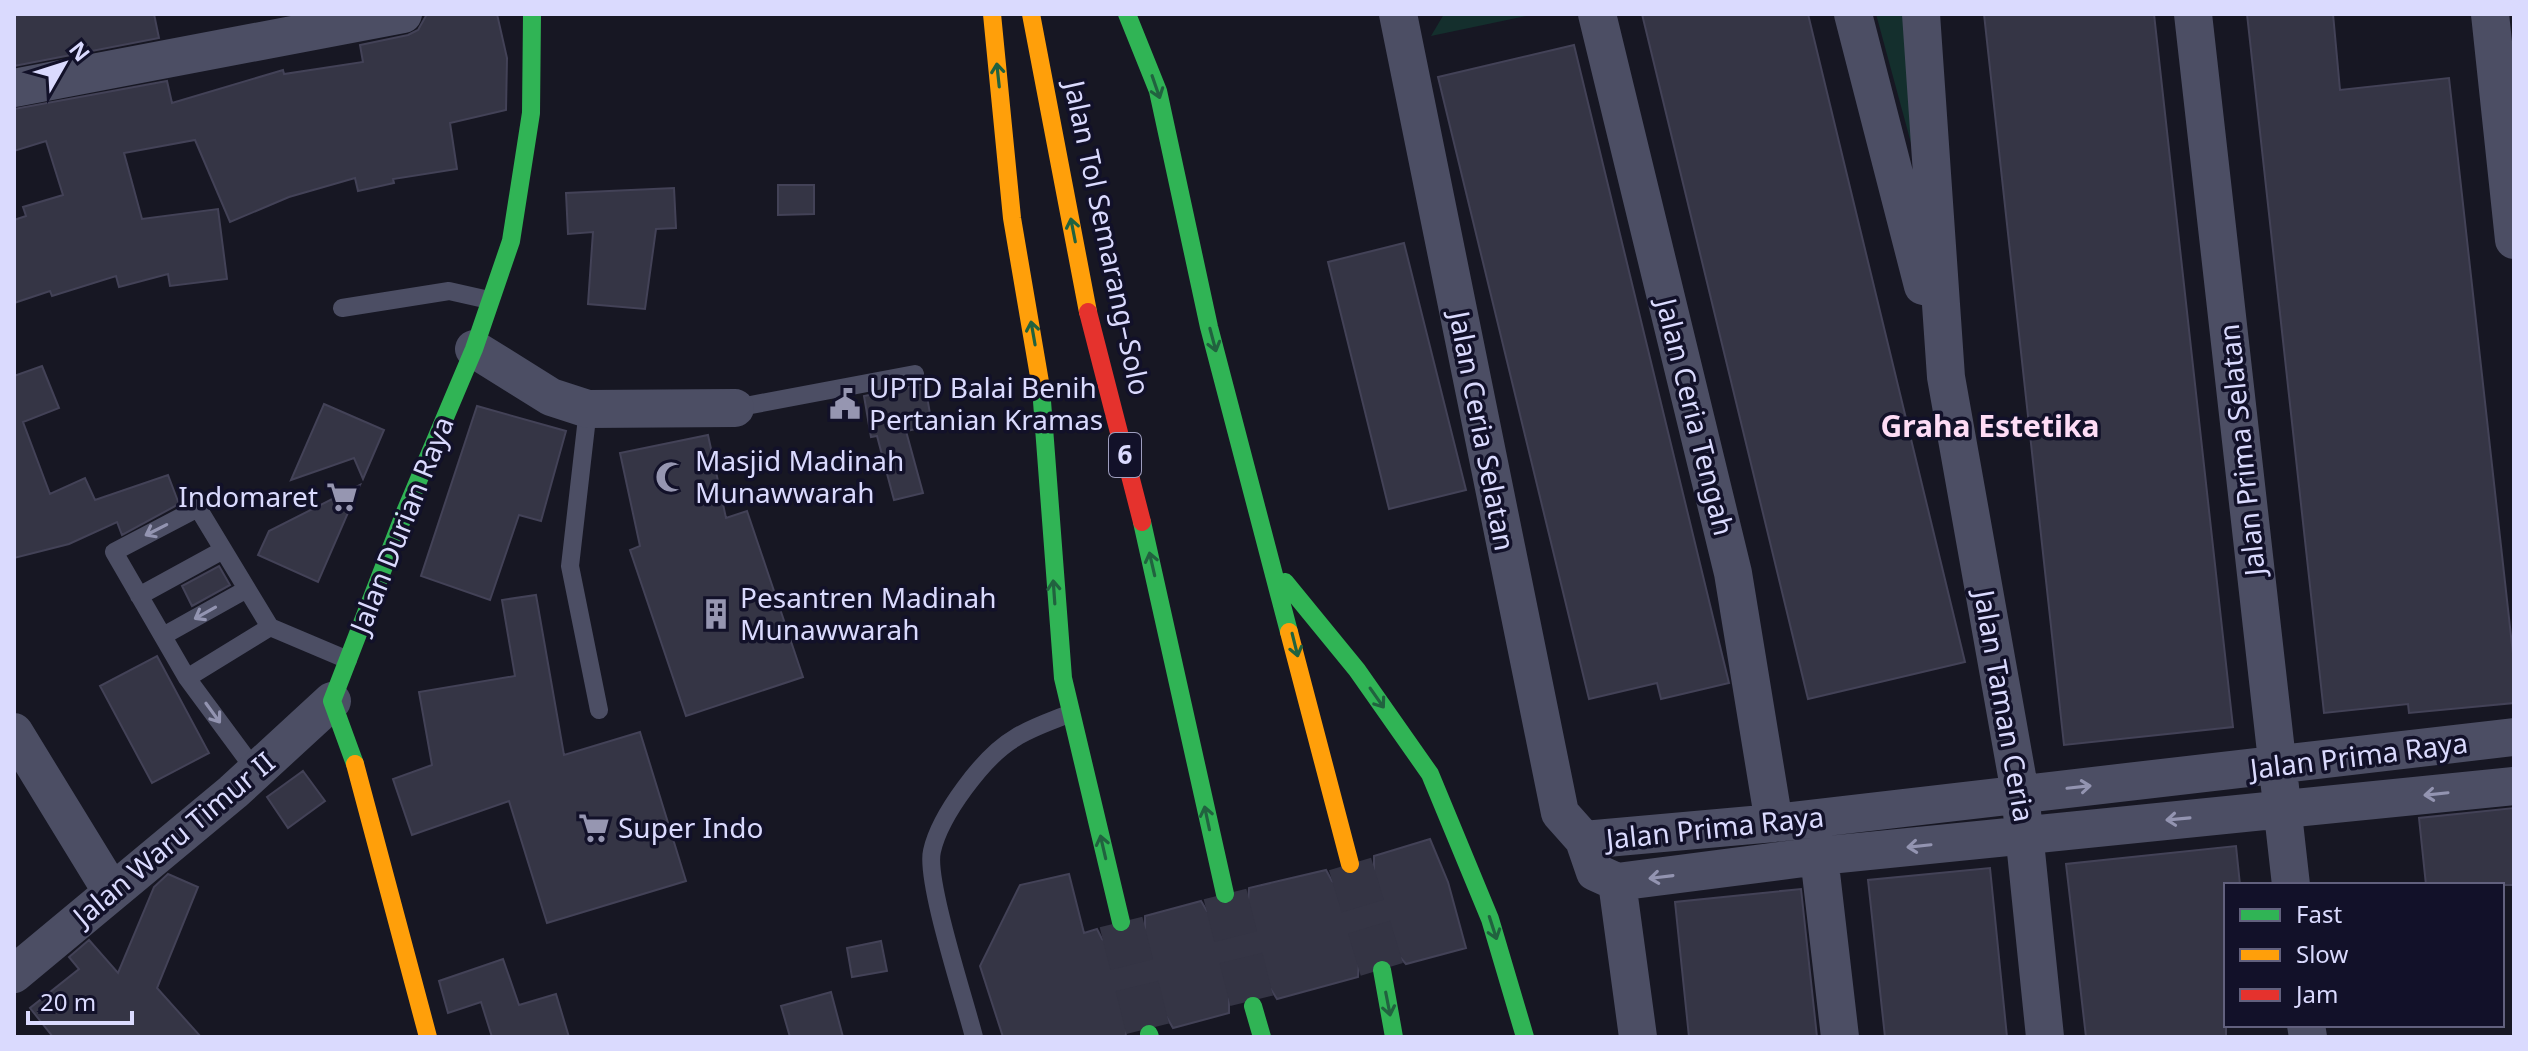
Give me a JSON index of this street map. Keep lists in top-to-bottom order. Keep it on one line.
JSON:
{"streets":{"main road":["Jalan Tol Semarang–Solo","6","Jalan Durian Raya"],"street":["Jalan Ceria Tengah","Jalan Ceria Selatan","Jalan Prima Selatan","Jalan Taman Ceria","Jalan Prima Raya","Jalan Waru Timur II"]},"crossings":[["Jalan Ceria Tengah","Jalan Prima Raya"],["Jalan Ceria Selatan","Jalan Prima Raya"],["Jalan Prima Selatan","Jalan Prima Raya"],["Jalan Durian Raya","Jalan Waru Timur II"],["Jalan Taman Ceria","Jalan Prima Raya"]],"districts":["Graha Estetika"],"places":{"public building":["UPTD Balai Benih Pertanian Kramas"],"mosque":["Masjid Madinah Munawwarah"],"supermarket":["Indomaret","Super Indo"],"building":["Pesantren Madinah Munawwarah"]},"legend":["Fast","Slow","Jam"],"scale_bar":"20 m","north":"top right"}
